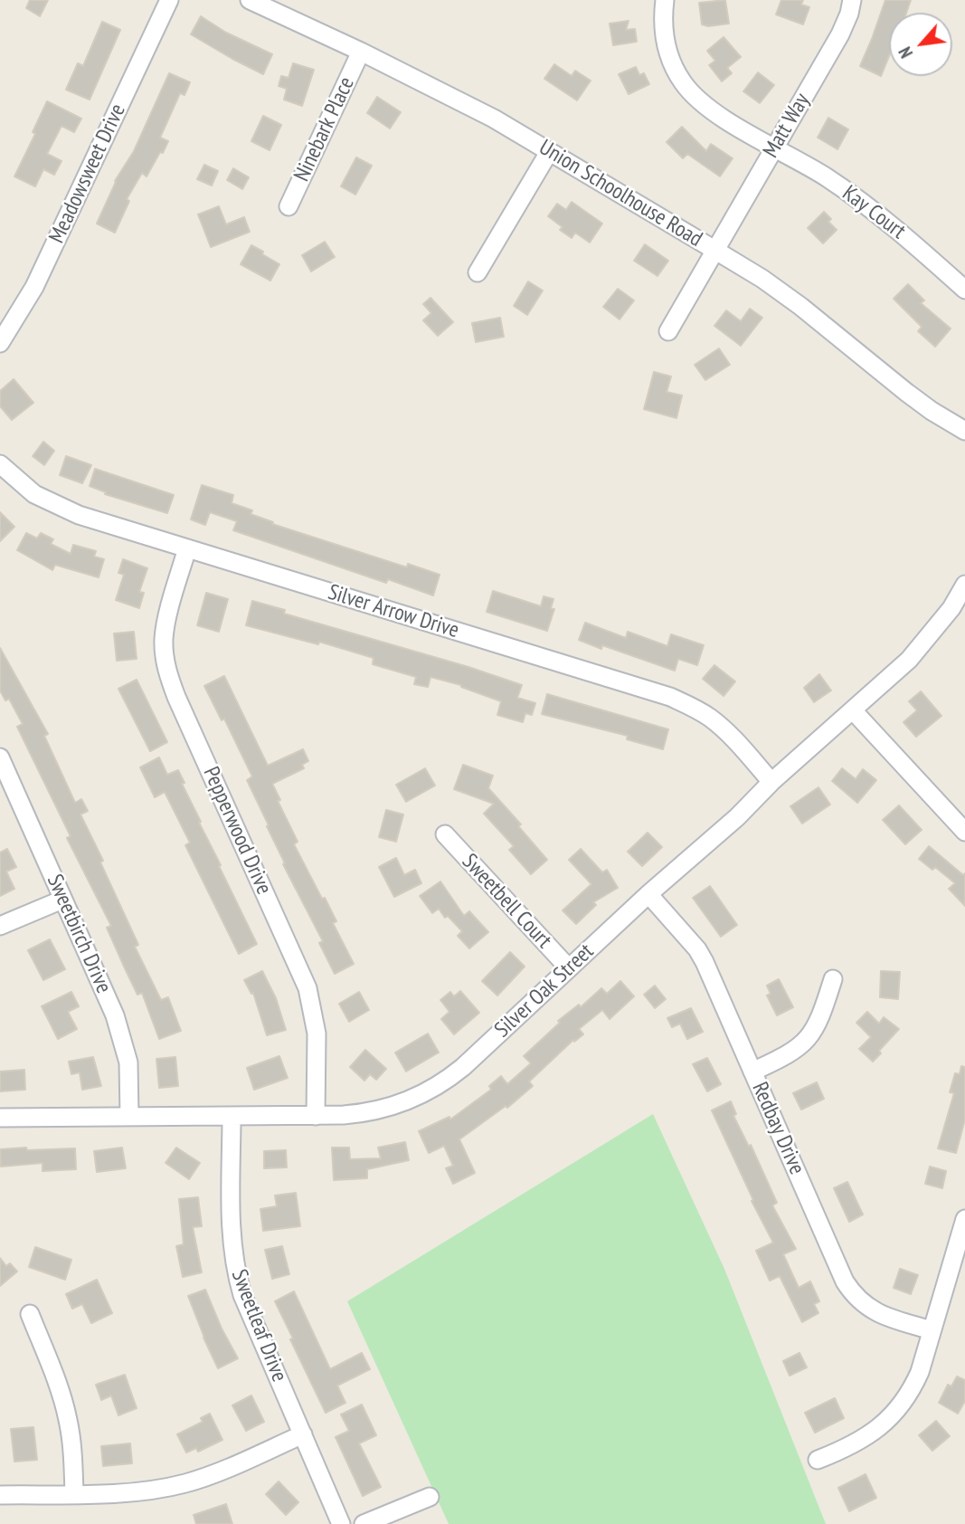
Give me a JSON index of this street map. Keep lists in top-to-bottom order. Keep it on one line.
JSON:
{"streets":{"street":["Matt Way","Ninebark Place","Meadowsweet Drive","Union Schoolhouse Road","Kay Court","Silver Arrow Drive","Pepperwood Drive","Sweetbell Court","Sweetbirch Drive","Silver Oak Street","Redbay Drive","Sweetleaf Drive"]},"crossings":[["Matt Way","Union Schoolhouse Road"],["Matt Way","Kay Court"],["Ninebark Place","Union Schoolhouse Road"],["Silver Arrow Drive","Pepperwood Drive"],["Silver Arrow Drive","Silver Oak Street"],["Pepperwood Drive","Silver Oak Street"],["Sweetbell Court","Silver Oak Street"],["Sweetbirch Drive","Silver Oak Street"],["Silver Oak Street","Redbay Drive"],["Silver Oak Street","Sweetleaf Drive"]],"north":"bottom left"}
